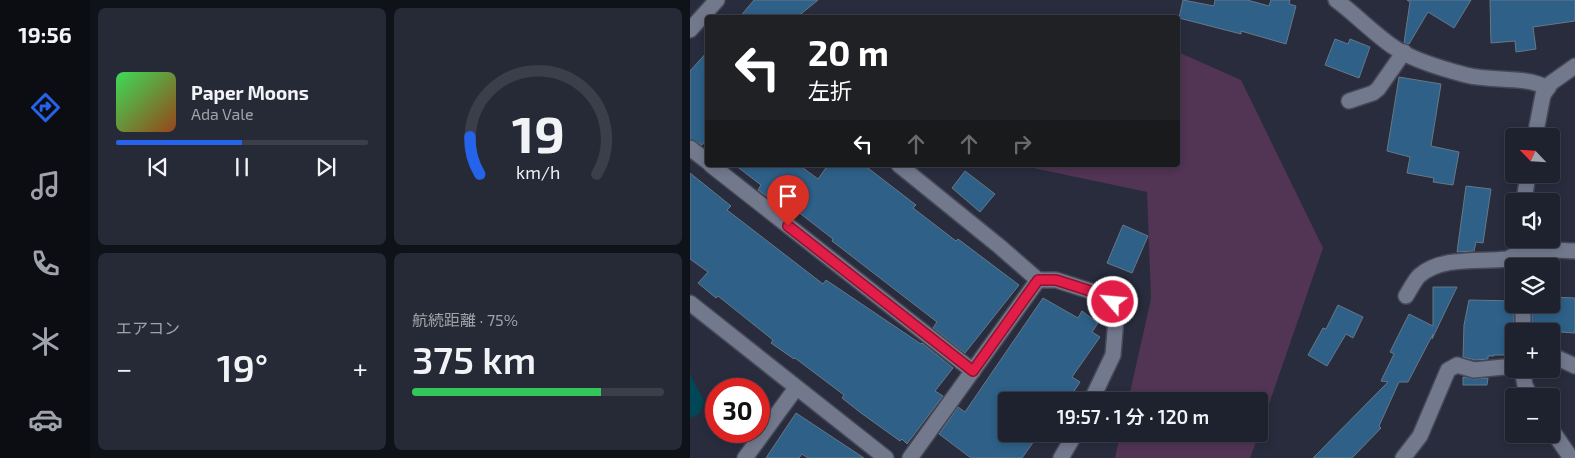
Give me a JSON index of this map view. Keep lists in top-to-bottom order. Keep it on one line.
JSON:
{"north":"top left","page":{"tabs":"19:56","turn":["20 m","左折"],"song":["Paper Moons","Ada Vale"],"map_buttons":["+","−"],"tile":["エアコン",["航続距離 · 75%","375 km"]],"heat":["−","19°","+"],"limit":"30","trip":"19:57 · 1 分 · 120 m","gauge":["19","km/h"]}}
